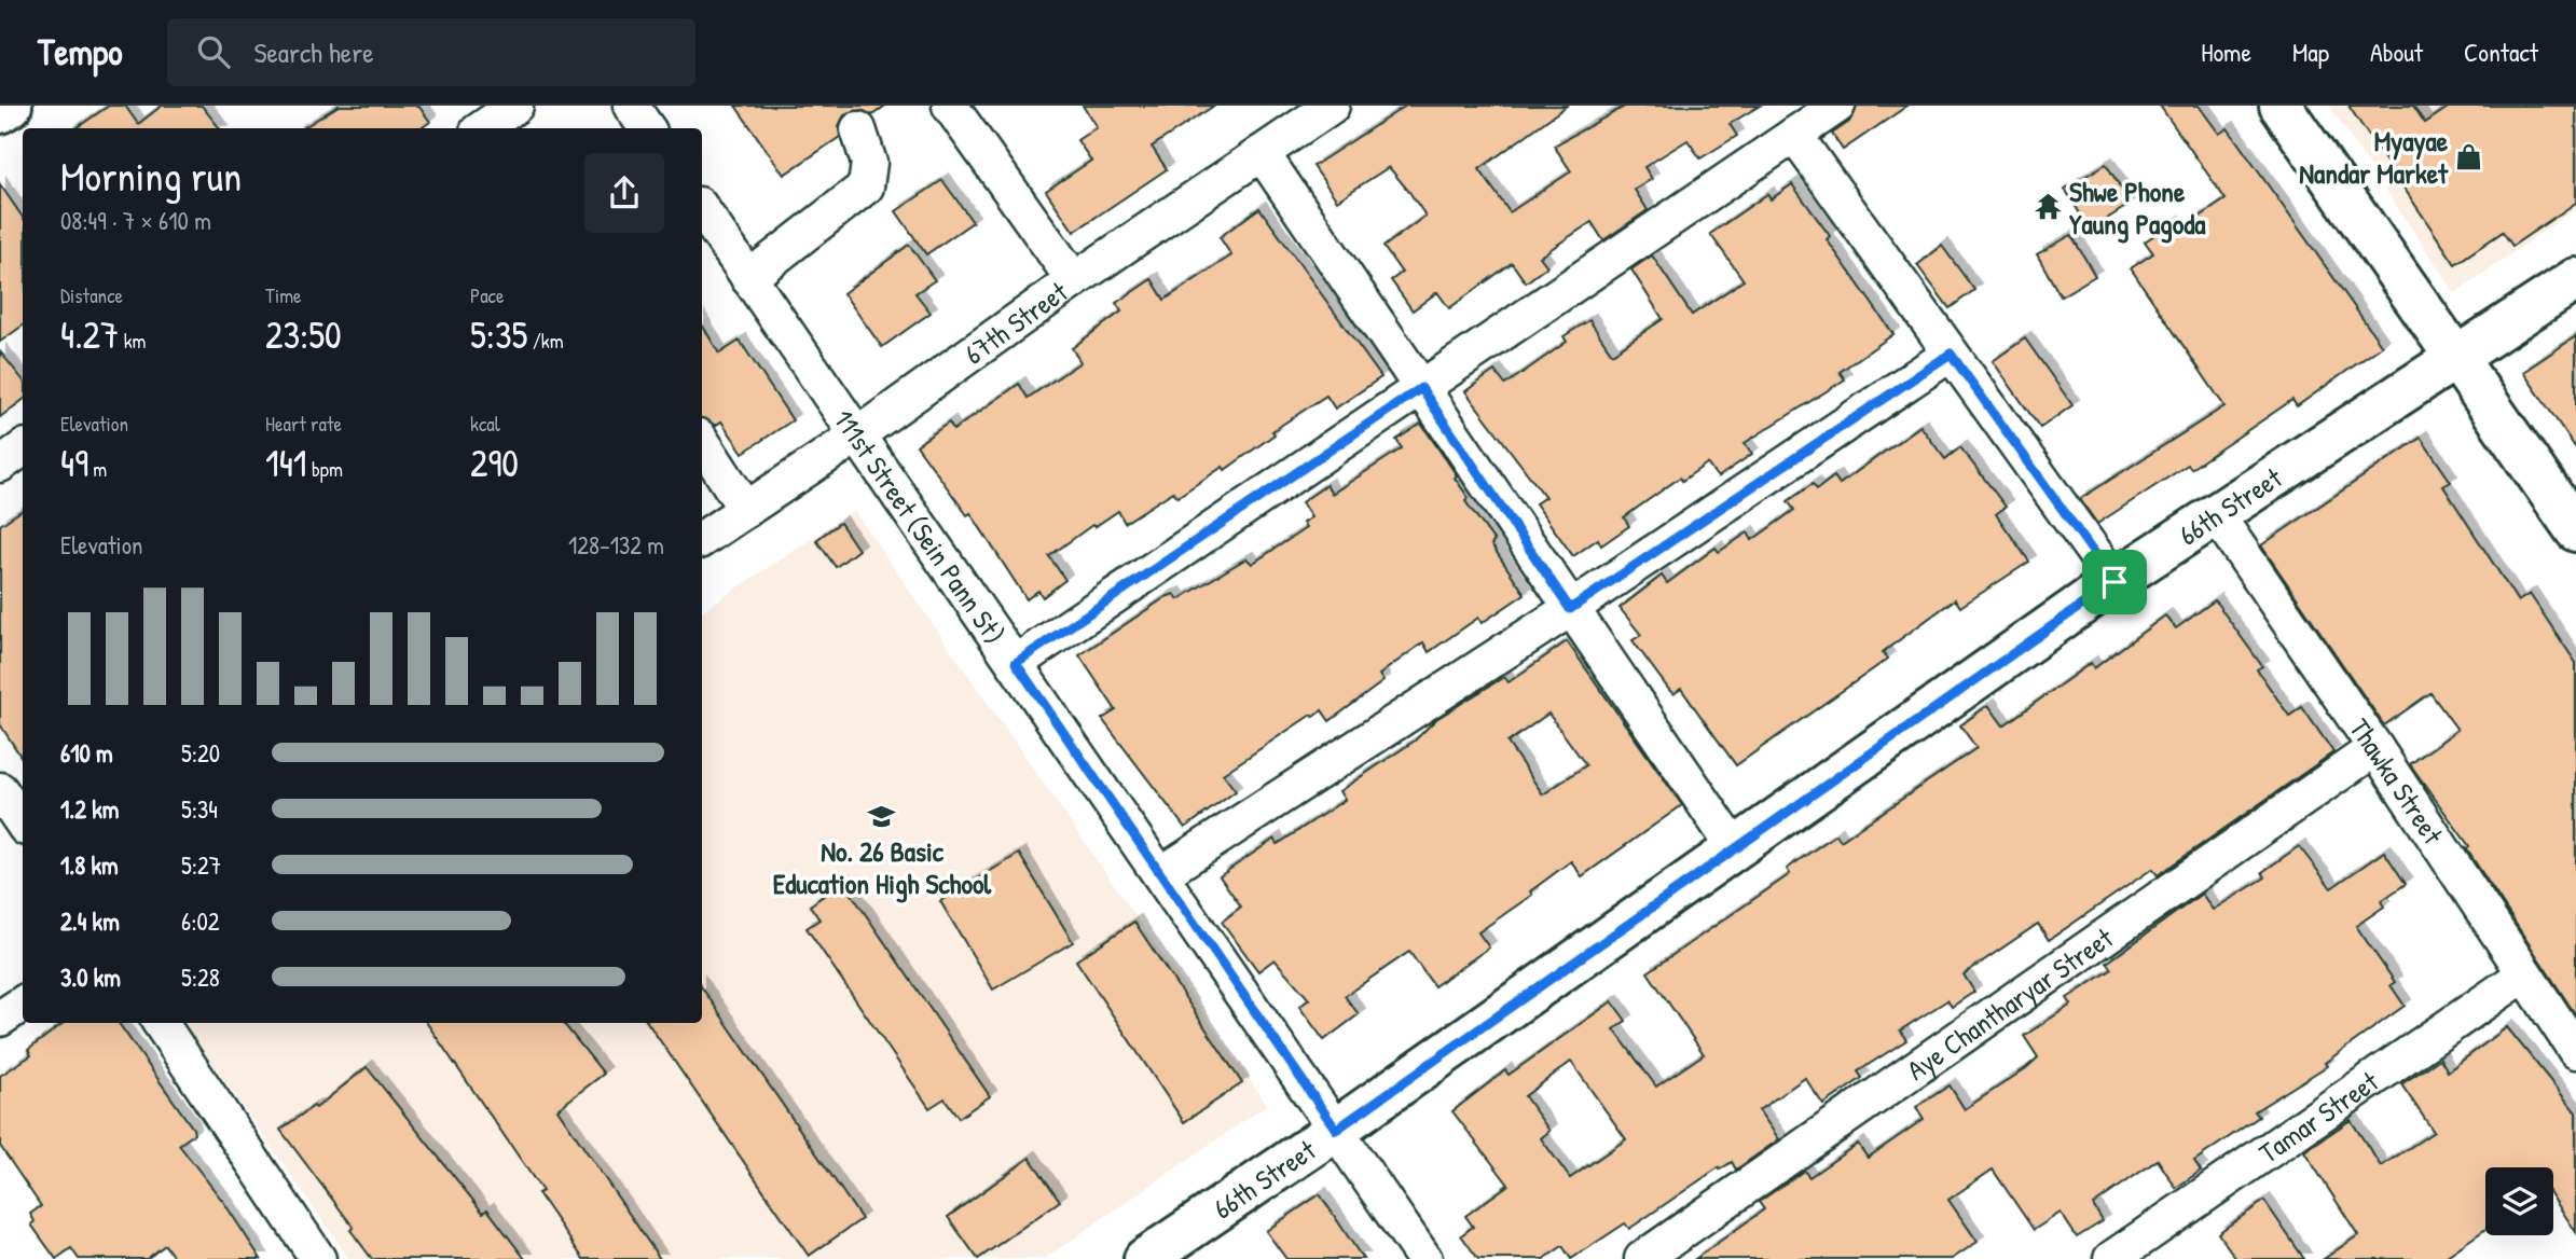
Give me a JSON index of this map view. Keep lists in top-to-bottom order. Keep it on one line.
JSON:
{"streets":{"street":["67th Street","66th Street","111st Street (Sein Pann St)","Thawka Street","Aye Chantharyar Street","Tamar Street"]},"crossings":[["67th Street","111st Street (Sein Pann St)"],["66th Street","111st Street (Sein Pann St)"],["66th Street","Thawka Street"],["Thawka Street","Aye Chantharyar Street"],["Thawka Street","Tamar Street"]],"places":{"shop":["Myayae Nandar Market"],"temple":["Shwe Phone Yaung Pagoda"],"school or university":["No. 26 Basic Education High School"]},"page":{"header":"Tempo","search":"Search here","nav":["Home","Map","About","Contact"],"heading":["Morning run","08:49 · 7 × 610 m"],"stats":[["Distance","4.27 km"],["Time","23:50"],["Pace","5:35 /km"],["Elevation","49 m"],["Heart rate","141 bpm"],["kcal","290"]],"chart":["Elevation","128–132 m"],"list":[{"name":"610 m","note":"5:20"},{"name":"1.2 km","note":"5:34"},{"name":"1.8 km","note":"5:27"},{"name":"2.4 km","note":"6:02"},{"name":"3.0 km","note":"5:28"}]}}
